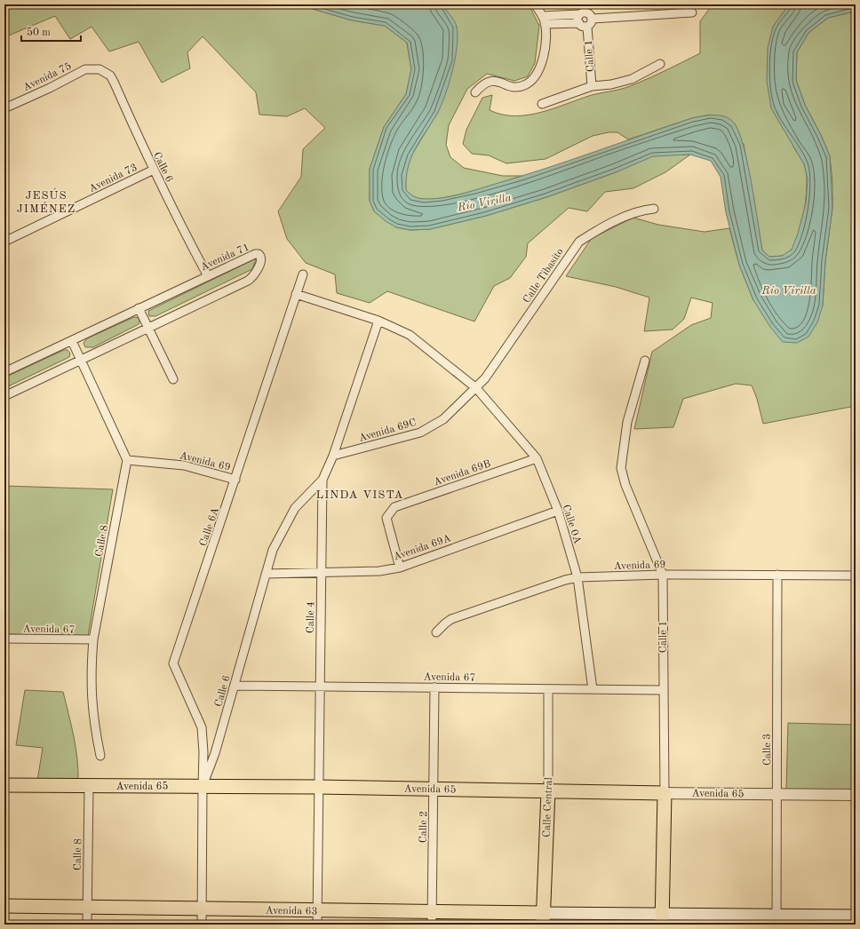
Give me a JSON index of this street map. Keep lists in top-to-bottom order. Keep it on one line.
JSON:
{"streets":{"main road":["Calle 1","Avenida 65","Calle Central","Avenida 63"],"street":["Avenida 75","Calle 6","Avenida 73","Avenida 71","Calle Tibasito","Avenida 69C","Avenida 69","Avenida 69B","Calle 0A","Calle 6A","Calle 8","Avenida 69A","Calle 4","Avenida 67","Calle 3","Calle 2"]},"crossings":[["Calle 1","Avenida 69"],["Calle 1","Avenida 67"],["Calle 1","Avenida 65"],["Calle 1","Avenida 63"],["Avenida 75","Calle 6"],["Calle 6","Avenida 73"],["Calle 6","Avenida 71"],["Calle 6","Calle 6A"],["Calle 6","Avenida 69A"],["Calle 6","Calle 4"],["Calle 6","Avenida 67"],["Calle 6","Avenida 65"],["Calle 6","Avenida 63"],["Calle Tibasito","Avenida 69C"],["Calle Tibasito","Calle 0A"],["Avenida 69C","Calle 0A"],["Avenida 69C","Calle 4"],["Avenida 69","Calle 0A"],["Avenida 69","Calle 6A"],["Avenida 69","Calle 8"],["Avenida 69","Calle 3"],["Avenida 69B","Calle 0A"],["Avenida 69B","Avenida 69A"],["Calle 0A","Avenida 69A"],["Calle 0A","Avenida 67"],["Calle 6A","Avenida 65"],["Calle 8","Avenida 67"],["Calle 8","Avenida 65"],["Calle 8","Avenida 63"],["Avenida 69A","Calle 4"],["Calle 4","Avenida 67"],["Calle 4","Avenida 65"],["Calle 4","Avenida 63"],["Avenida 67","Calle Central"],["Avenida 67","Calle 2"],["Calle 3","Avenida 65"],["Calle 3","Avenida 63"],["Avenida 65","Calle Central"],["Avenida 65","Calle 2"],["Calle Central","Avenida 63"],["Calle 2","Avenida 63"]],"districts":["JESÚS JIMÉNEZ","LINDA VISTA"],"water":["Río Virilla"],"scale_bar":"50 m"}
